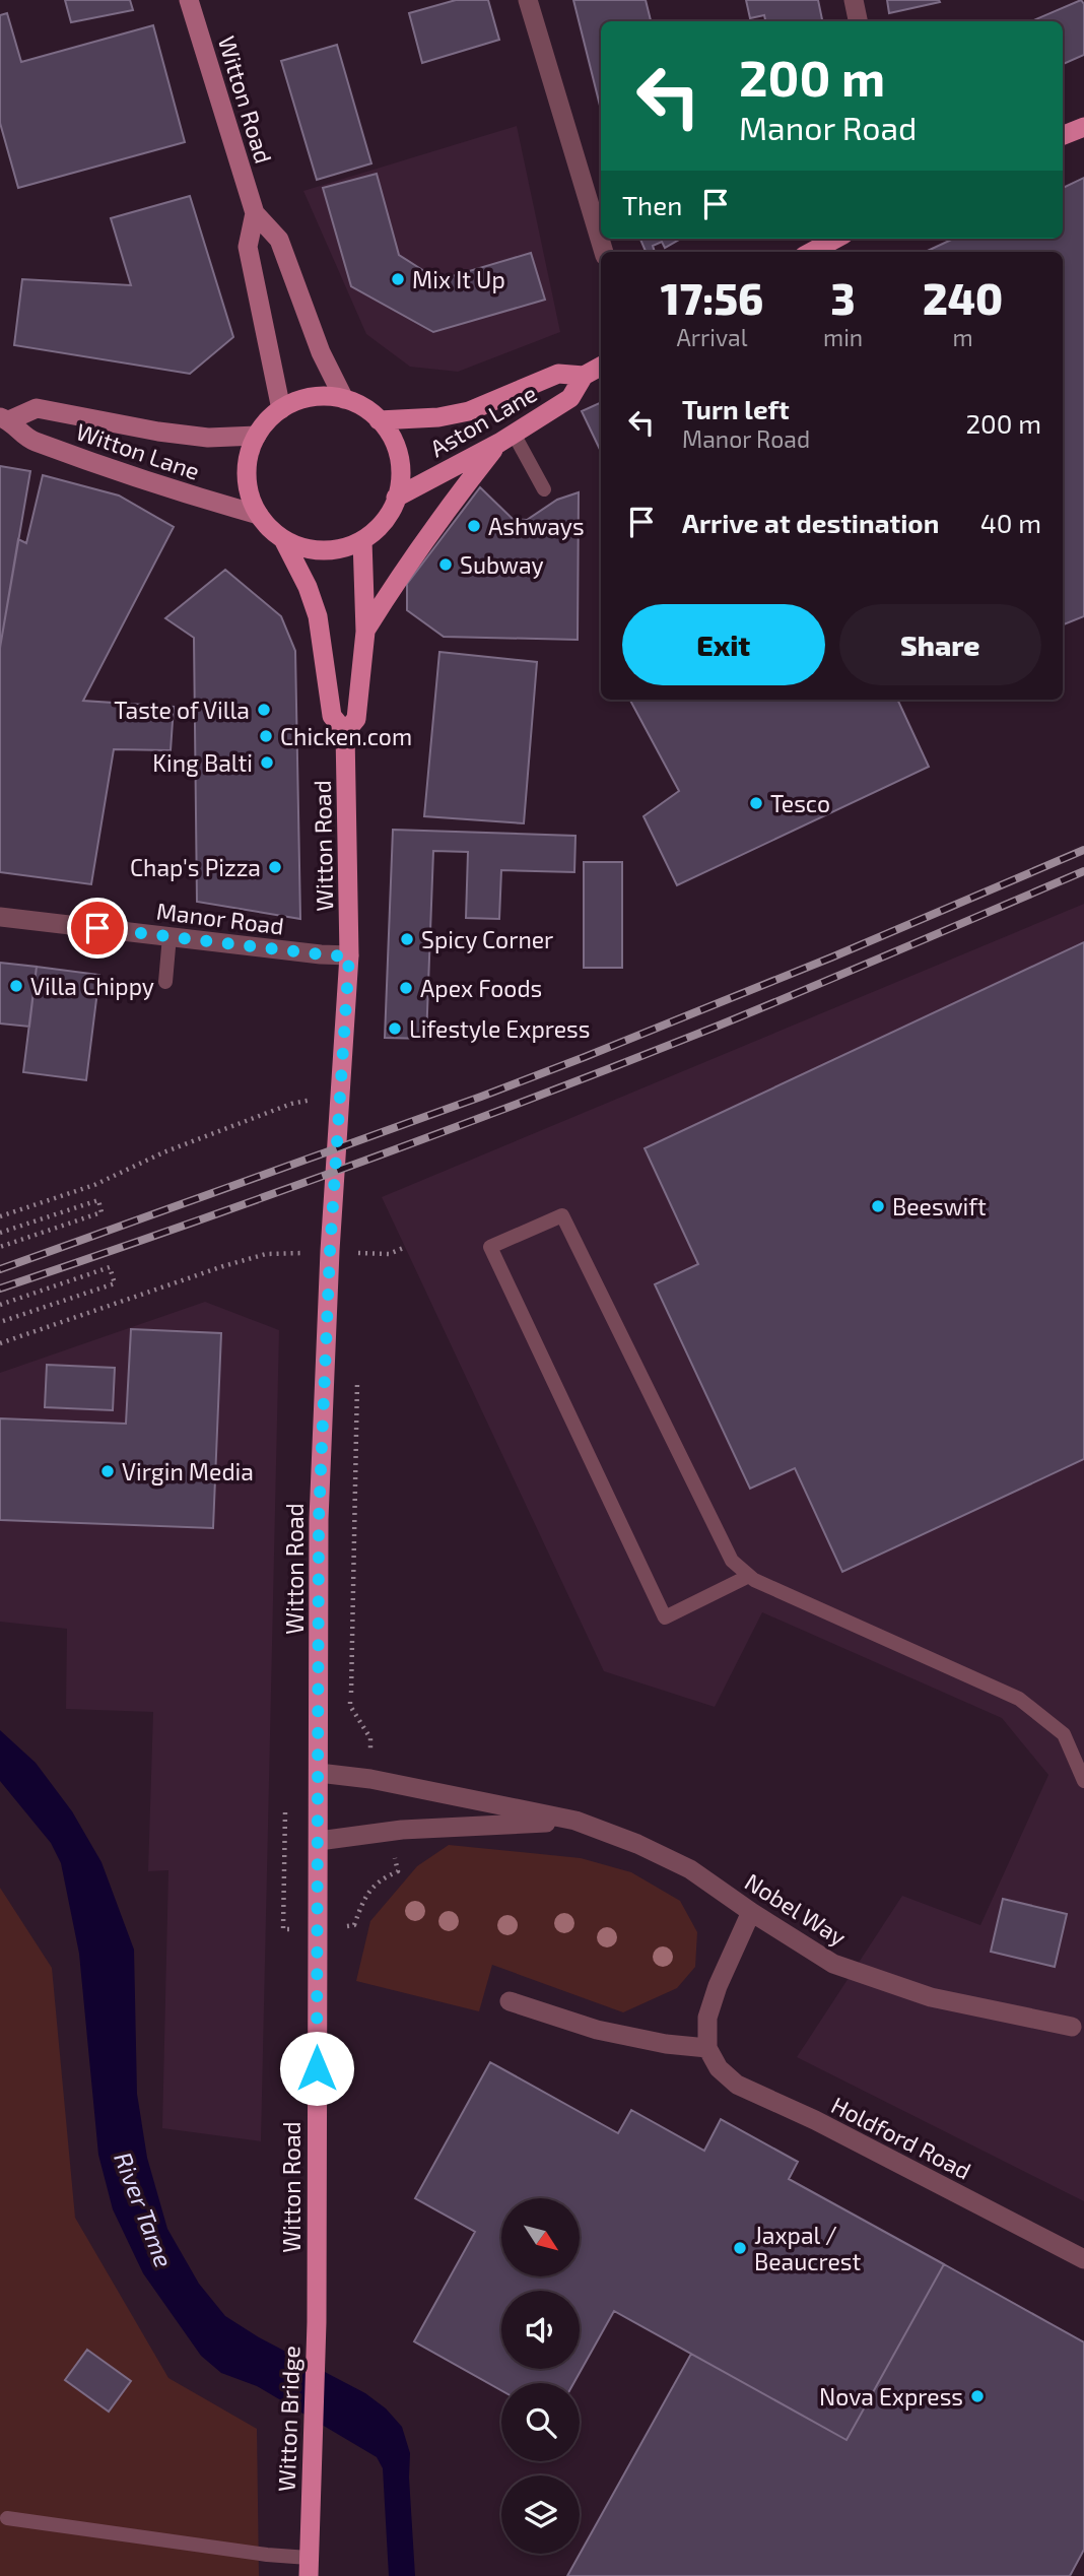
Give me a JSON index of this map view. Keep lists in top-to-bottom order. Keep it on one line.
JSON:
{"streets":{"main road":["Witton Road","Aston Lane","Witton Lane","Witton Bridge"],"street":["Manor Road","Nobel Way","Holdford Road"]},"crossings":[["Witton Road","Aston Lane"],["Witton Road","Witton Lane"],["Witton Road","Manor Road"],["Witton Road","Nobel Way"],["Witton Road","Witton Bridge"],["Aston Lane","Witton Lane"]],"water":["River Tame"],"places":["Mix It Up","Ashways","Subway","Taste of Villa","Chicken.com","King Balti","Tesco","Chap's Pizza","Spicy Corner","Villa Chippy","Apex Foods","Lifestyle Express","Beeswift","Virgin Media","Jaxpal / Beaucrest","Nova Express"],"north":"bottom right","page":{"turn":["200 m","Manor Road"],"then":"Then","eta":["17:56","Arrival","3","min","240","m"],"list":[{"name":"Turn left","note":"Manor Road","value":"200 m"},{"name":"Arrive at destination","value":"40 m"}],"buttons":["Exit","Share"]}}
